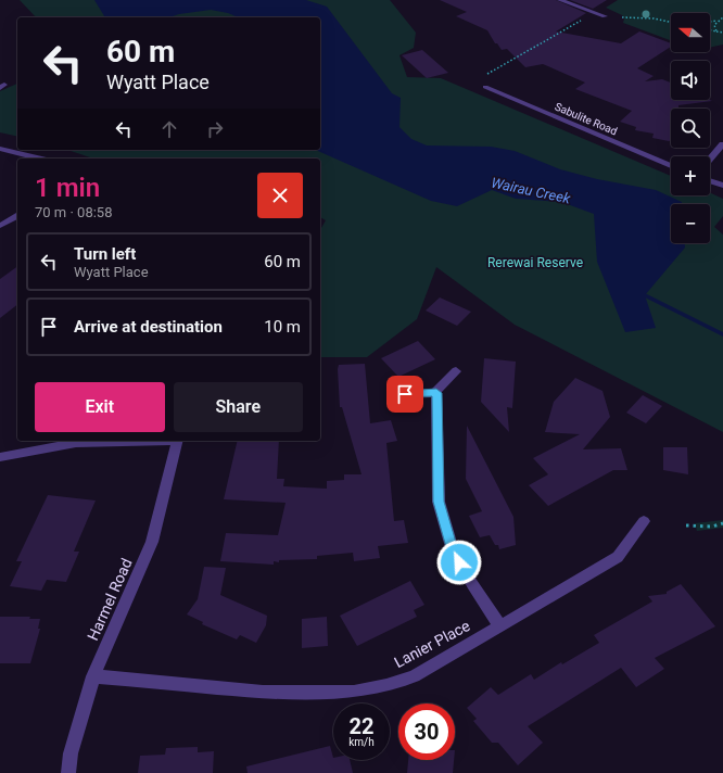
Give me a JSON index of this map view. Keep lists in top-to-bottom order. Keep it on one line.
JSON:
{"streets":{"street":["Sabulite Road","Harmel Road","Lanier Place"]},"crossings":[["Harmel Road","Lanier Place"]],"water":["Wairau Creek"],"parks":["Rerewai Reserve"],"north":"left","page":{"map_buttons":["+","−"],"turn":["60 m","Wyatt Place"],"heading":["1 min","70 m · 08:58"],"list":[{"name":"Turn left","note":"Wyatt Place","value":"60 m"},{"name":"Arrive at destination","value":"10 m"}],"buttons":["Exit","Share"],"speed":"22 km/h","limit":"30"}}
